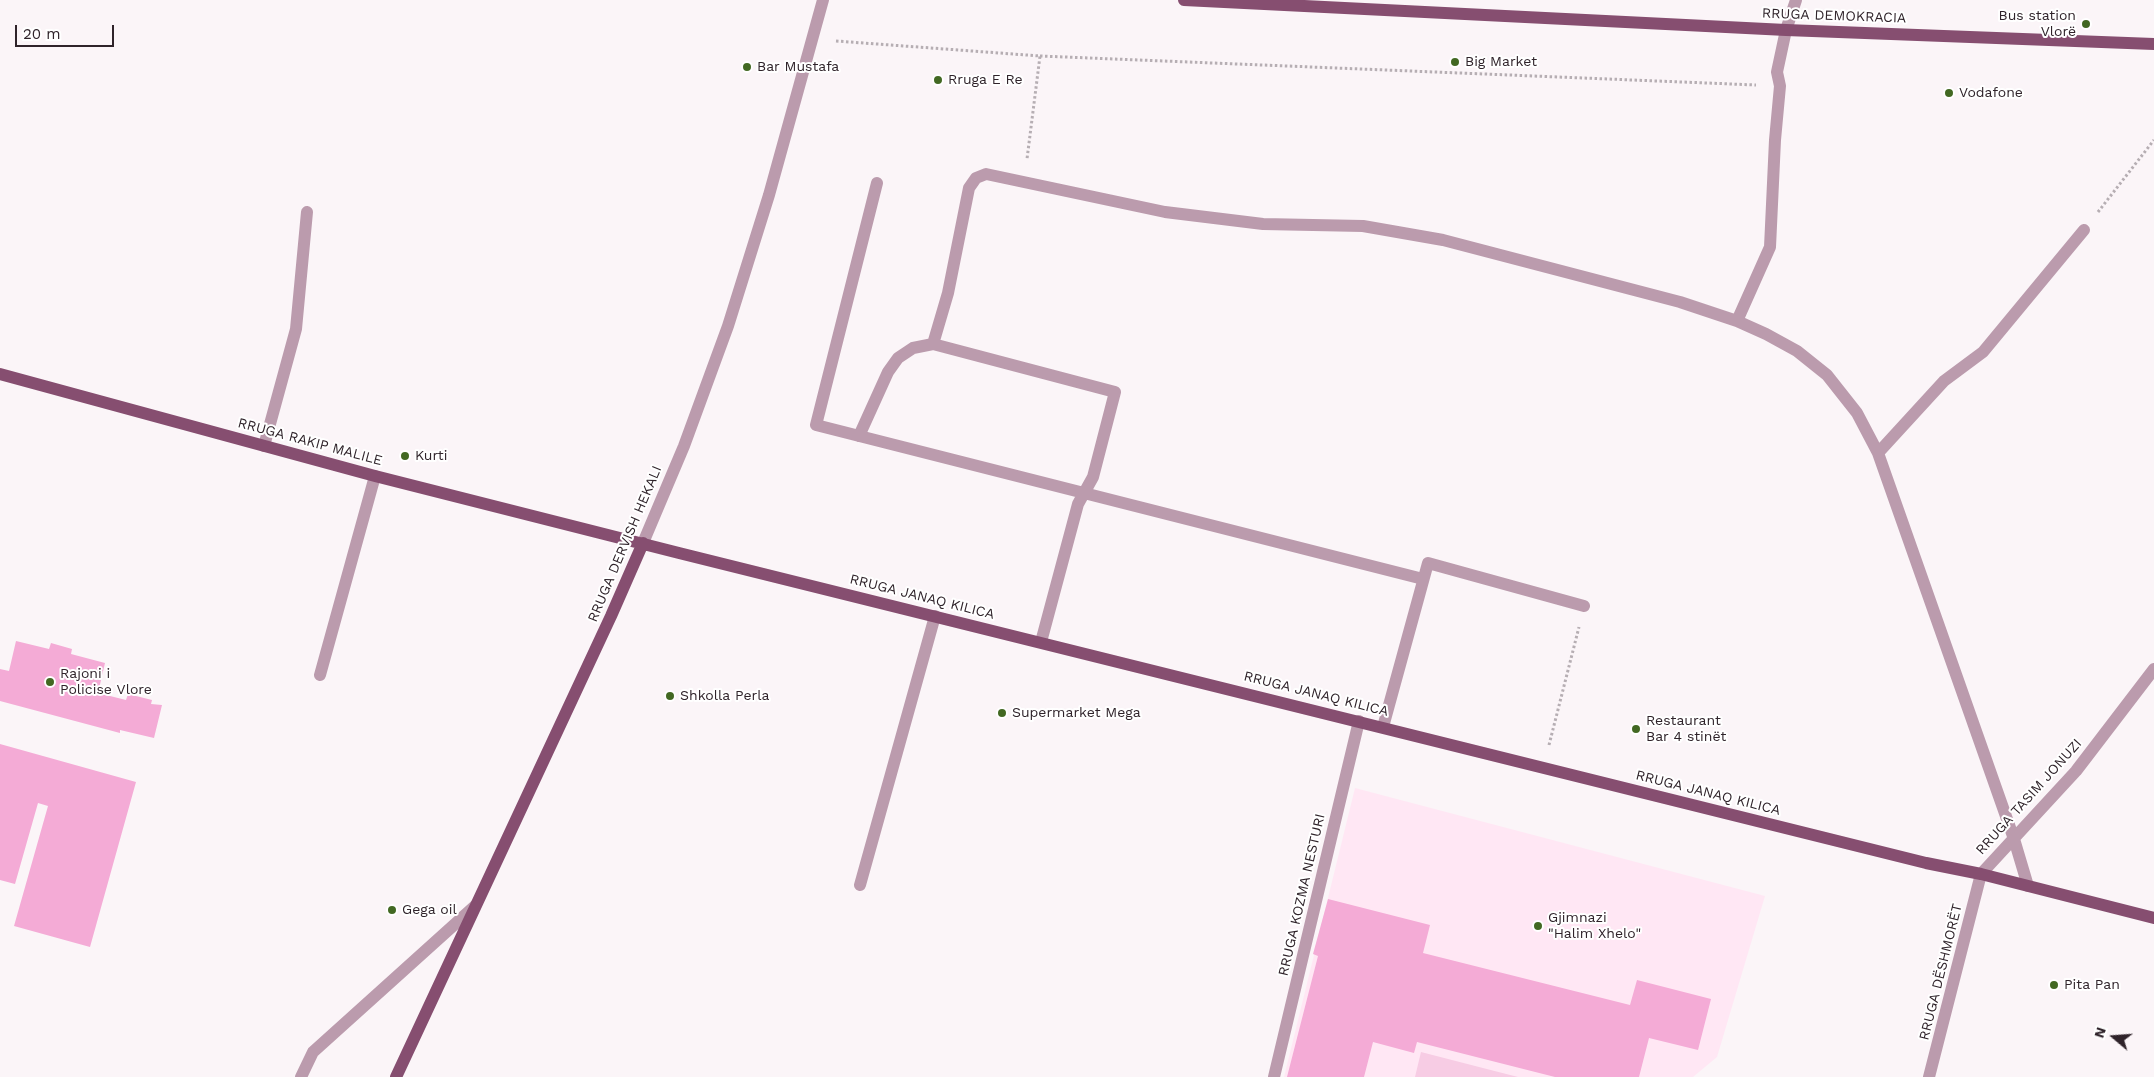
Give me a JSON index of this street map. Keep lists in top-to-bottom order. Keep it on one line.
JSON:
{"streets":{"main road":["RRUGA DEMOKRACIA","RRUGA RAKIP MALILE","RRUGA DERVISH HEKALI","RRUGA JANAQ KILICA"],"street":["RRUGA TASIM JONUZI","RRUGA KOZMA NESTURI","RRUGA DËSHMORËT"]},"crossings":[["RRUGA RAKIP MALILE","RRUGA DERVISH HEKALI"],["RRUGA RAKIP MALILE","RRUGA JANAQ KILICA"],["RRUGA DERVISH HEKALI","RRUGA JANAQ KILICA"],["RRUGA JANAQ KILICA","RRUGA TASIM JONUZI"],["RRUGA JANAQ KILICA","RRUGA KOZMA NESTURI"],["RRUGA JANAQ KILICA","RRUGA DËSHMORËT"],["RRUGA TASIM JONUZI","RRUGA DËSHMORËT"]],"places":["Bus station Vlorë","Big Market","Bar Mustafa","Rruga E Re","Vodafone","Kurti","Rajoni i Policise Vlore","Shkolla Perla","Supermarket Mega","Restaurant Bar 4 stinët","Gega oil","Gjimnazi \"Halim Xhelo\"","Pita Pan"],"scale_bar":"20 m","north":"left"}
